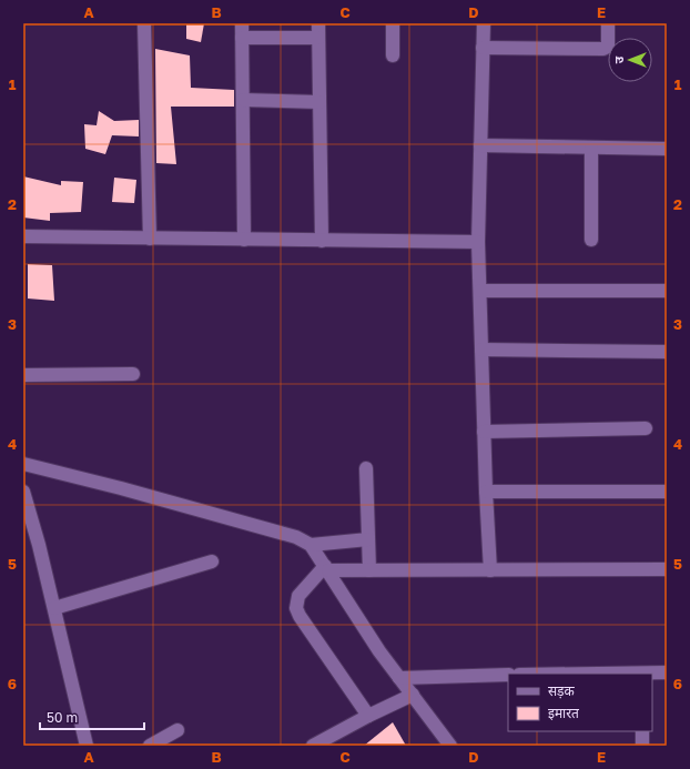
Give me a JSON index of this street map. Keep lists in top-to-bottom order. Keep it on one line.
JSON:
{"legend":["सड़क","इमारत"],"scale_bar":"50 m","north":"left","grid":{"columns":["A","B","C","D","E"],"rows":["1","2","3","4","5","6"]}}
